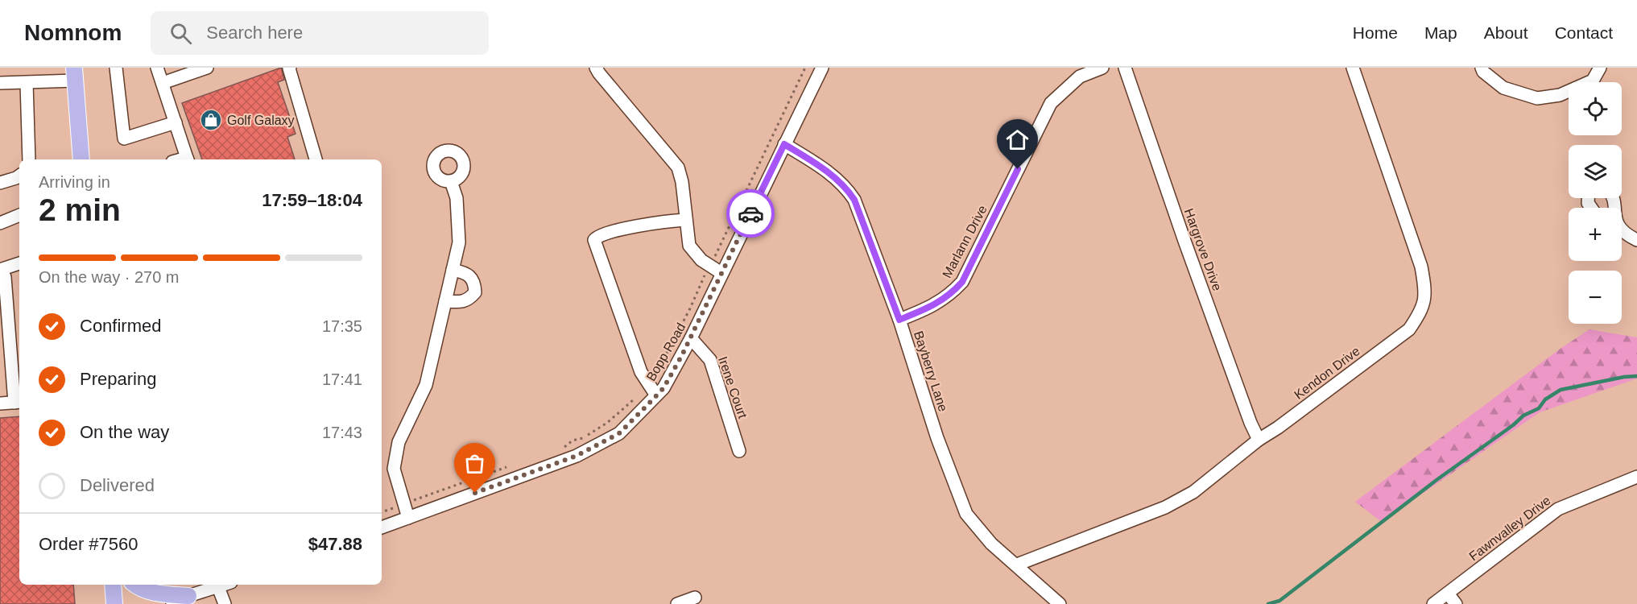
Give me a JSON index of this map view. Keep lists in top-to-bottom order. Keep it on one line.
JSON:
{"streets":{"street":["Marlann Drive","Hargrove Drive","Bopp Road","Bayberry Lane","Kendon Drive","Irene Court","Fawnvalley Drive"]},"crossings":[["Marlann Drive","Bayberry Lane"],["Hargrove Drive","Kendon Drive"],["Bopp Road","Bayberry Lane"],["Bopp Road","Irene Court"],["Bayberry Lane","Kendon Drive"]],"places":{"shop":["Golf Galaxy"]},"page":{"header":"Nomnom","search":"Search here","nav":["Home","Map","About","Contact"],"map_buttons":["+","−"],"heading":["2 min","Arriving in","17:59–18:04"],"panel":["Order #7560","$47.88"],"bar":"On the way · 270 m","list":[["Confirmed","17:35"],["Preparing","17:41"],["On the way","17:43"],"Delivered"]}}
